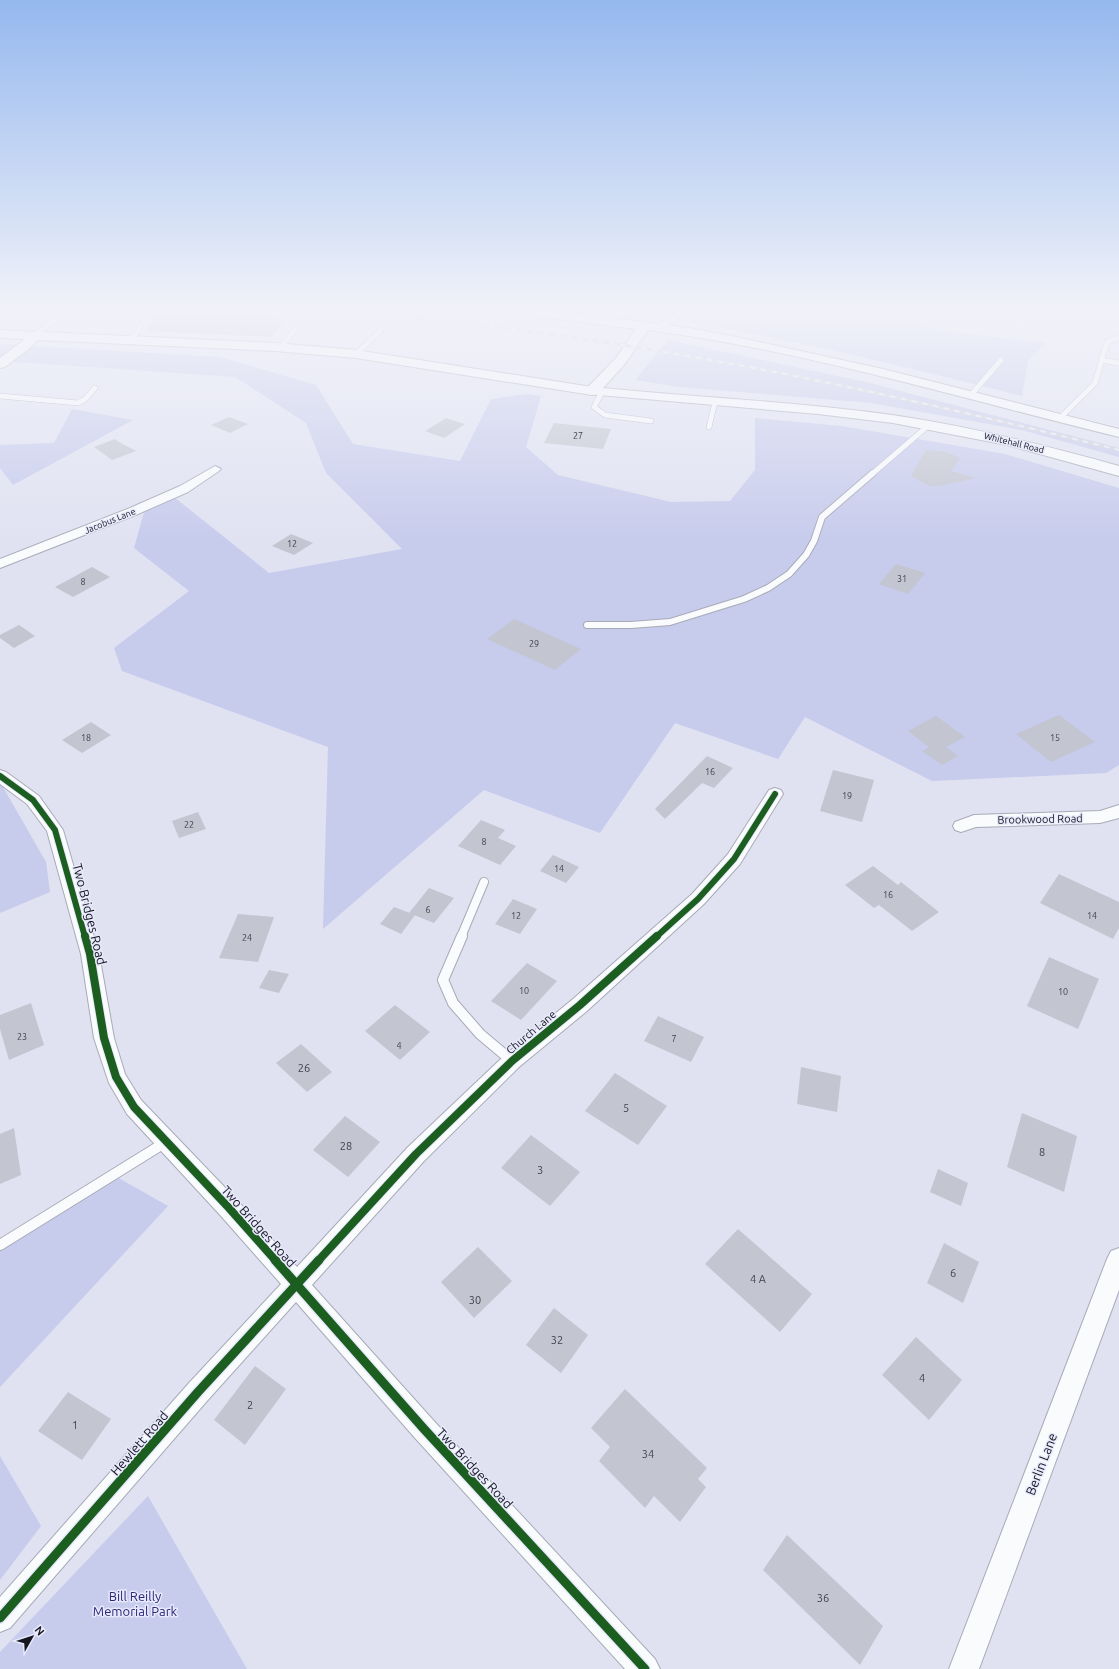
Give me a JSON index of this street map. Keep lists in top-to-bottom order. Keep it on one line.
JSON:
{"streets":{"main road":["Whitehall Road"],"street":["Jacobus Lane","Brookwood Road","Two Bridges Road","Church Lane","Hewlett Road","Berlin Lane"]},"crossings":[["Two Bridges Road","Church Lane"],["Two Bridges Road","Hewlett Road"],["Church Lane","Hewlett Road"]],"parks":["Bill Reilly Memorial Park"],"house_numbers":["27","12","31","8","29","18","15","16","19","22","8","14","16","6","12","14","24","10","10","23","7","4","26","5","28","8","3","6","4 A","30","32","4","2","1","34","36"],"north":"top right"}
